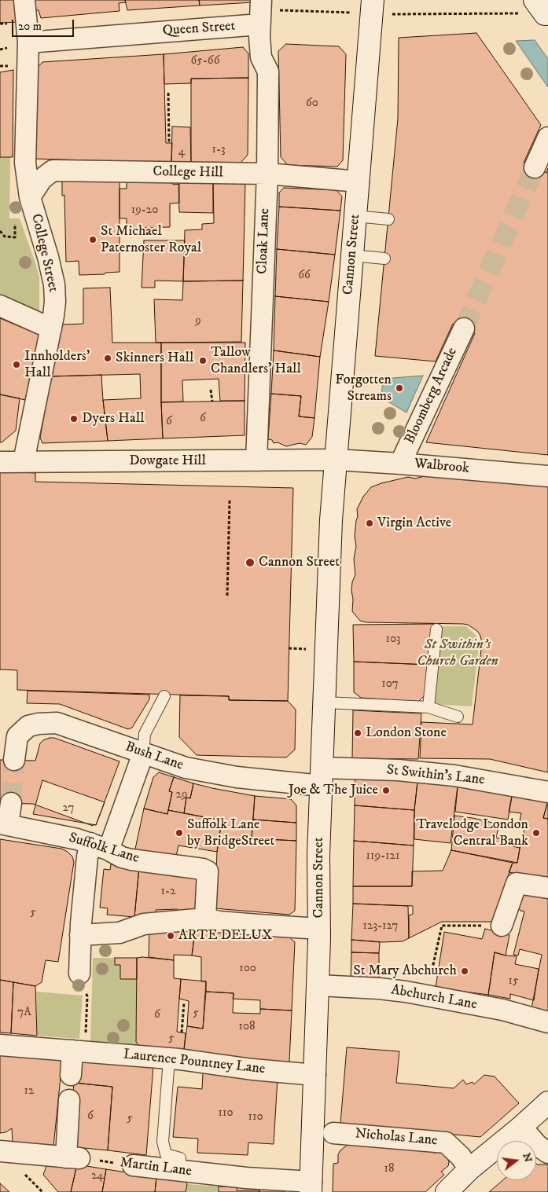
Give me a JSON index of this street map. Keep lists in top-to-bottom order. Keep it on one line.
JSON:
{"streets":{"street":["Queen Street","College Hill","Cloak Lane","College Street","Cannon Street","Bloomberg Arcade","Dowgate Hill","Walbrook","Bush Lane","St Swithin's Lane","Suffolk Lane","Abchurch Lane","Laurence Pountney Lane","Nicholas Lane","Martin Lane"]},"crossings":[["Queen Street","Cloak Lane"],["Queen Street","College Street"],["College Hill","Cloak Lane"],["College Hill","College Street"],["College Hill","Cannon Street"],["Cloak Lane","Dowgate Hill"],["College Street","Dowgate Hill"],["Cannon Street","Dowgate Hill"],["Cannon Street","Walbrook"],["Cannon Street","Bush Lane"],["Cannon Street","St Swithin's Lane"],["Cannon Street","Abchurch Lane"],["Cannon Street","Laurence Pountney Lane"],["Cannon Street","Martin Lane"],["Bloomberg Arcade","Walbrook"],["Dowgate Hill","Walbrook"],["Bush Lane","St Swithin's Lane"]],"parks":["St Swithin's Church Garden"],"places":["St Michael Paternoster Royal","Skinners Hall","Tallow Chandlers' Hall","Innholders' Hall","Forgotten Streams","Dyers Hall","Virgin Active","Cannon Street","London Stone","Joe & The Juice","Suffolk Lane by BridgeStreet","Travelodge London Central Bank","ARTE DELUX","St Mary Abchurch"],"house_numbers":["65-66","60","1-3","4","19-20","66","9","6","6","103","107","29","27","119-121","1-2","5","123-127","100","15","7A","5","6","108","5","12","110","6","110","5","18","24"],"scale_bar":"20 m","north":"right"}
